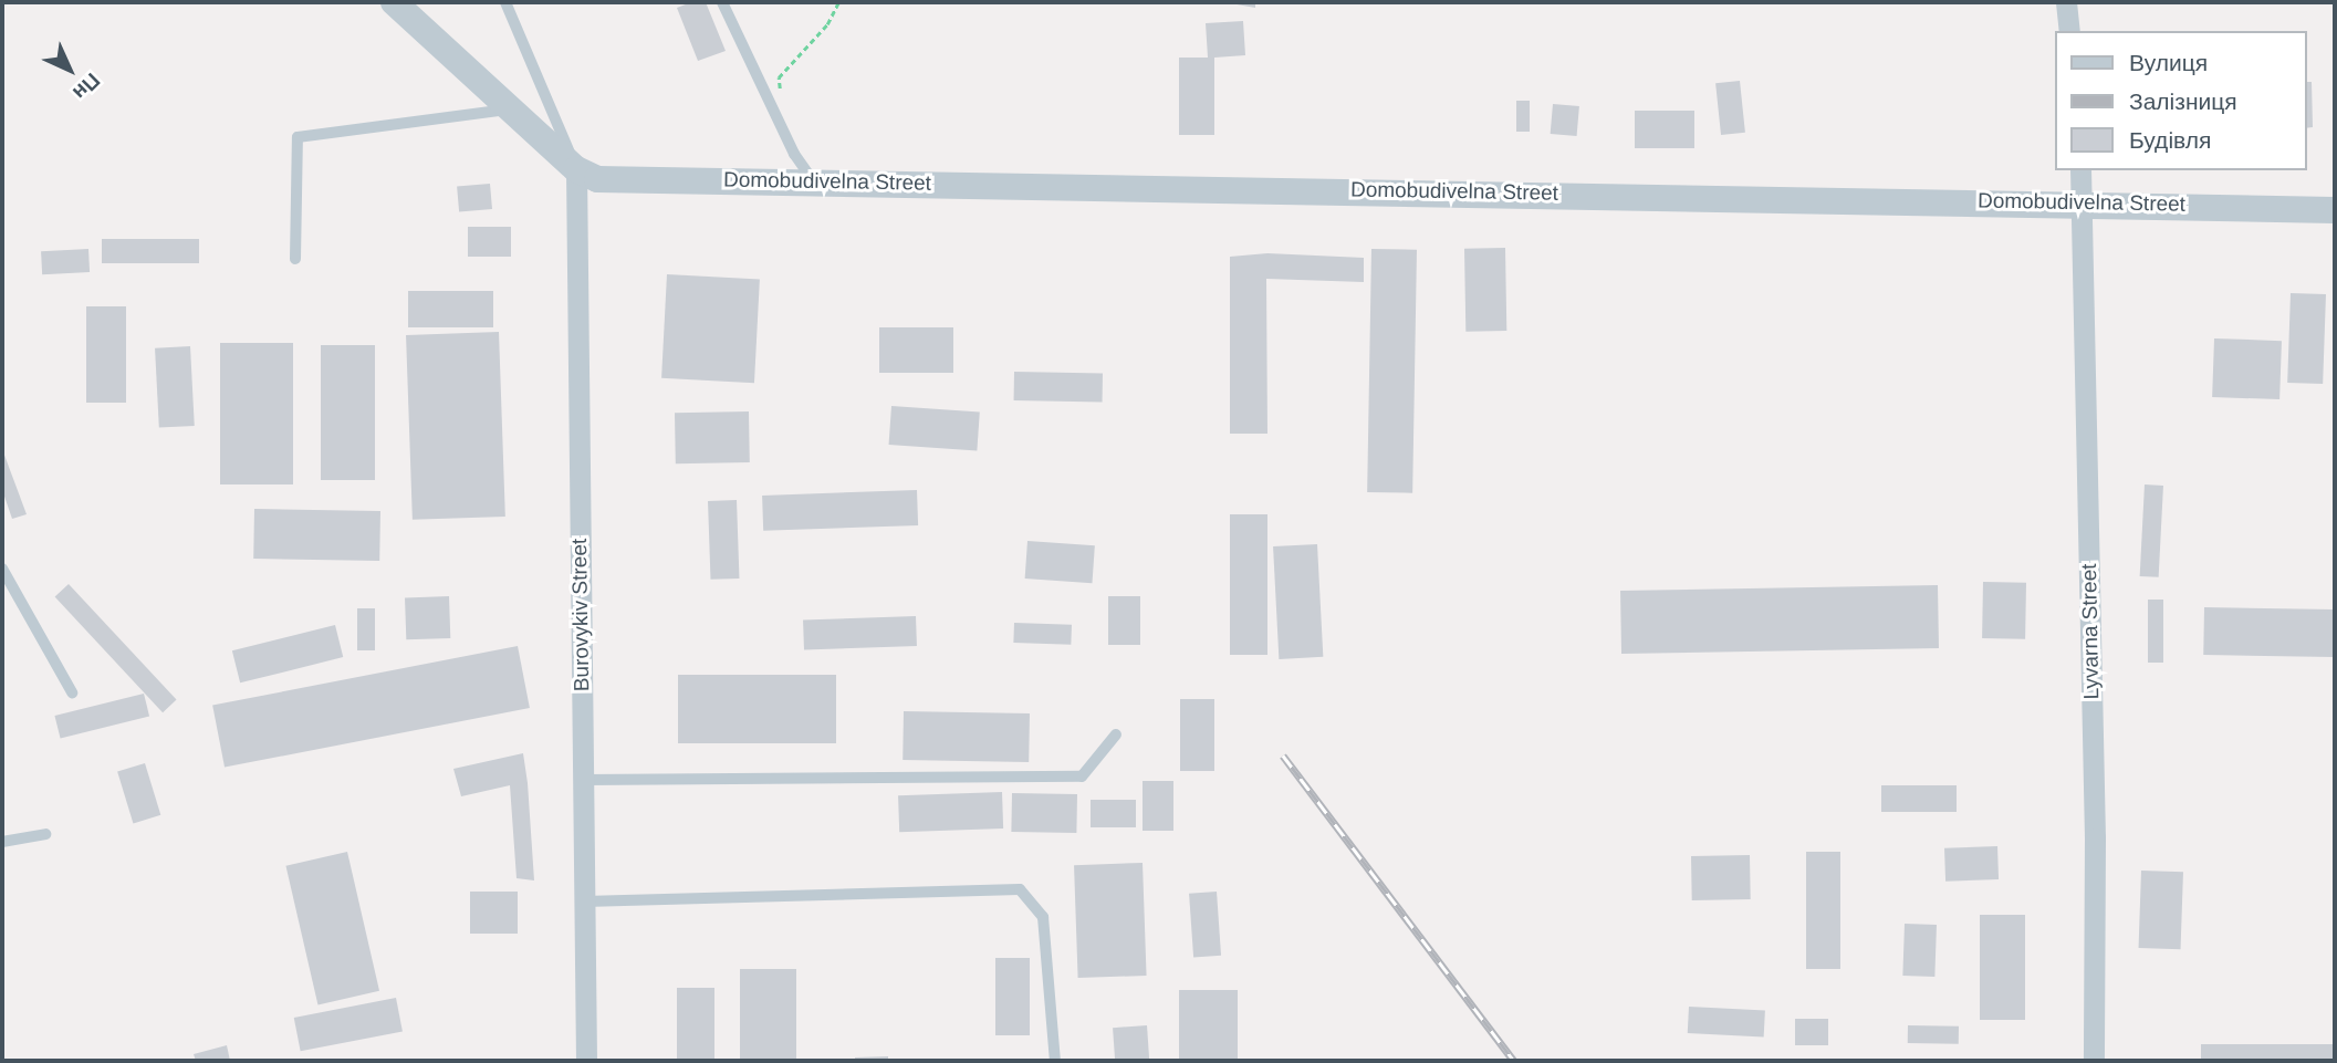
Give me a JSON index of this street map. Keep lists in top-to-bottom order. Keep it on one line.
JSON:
{"streets":{"street":["Domobudivelna Street","Burovykiv Street","Lyvarna Street"]},"crossings":[["Domobudivelna Street","Burovykiv Street"],["Domobudivelna Street","Lyvarna Street"]],"legend":["Вулиця","Залізниця","Будівля"],"north":"bottom right"}
